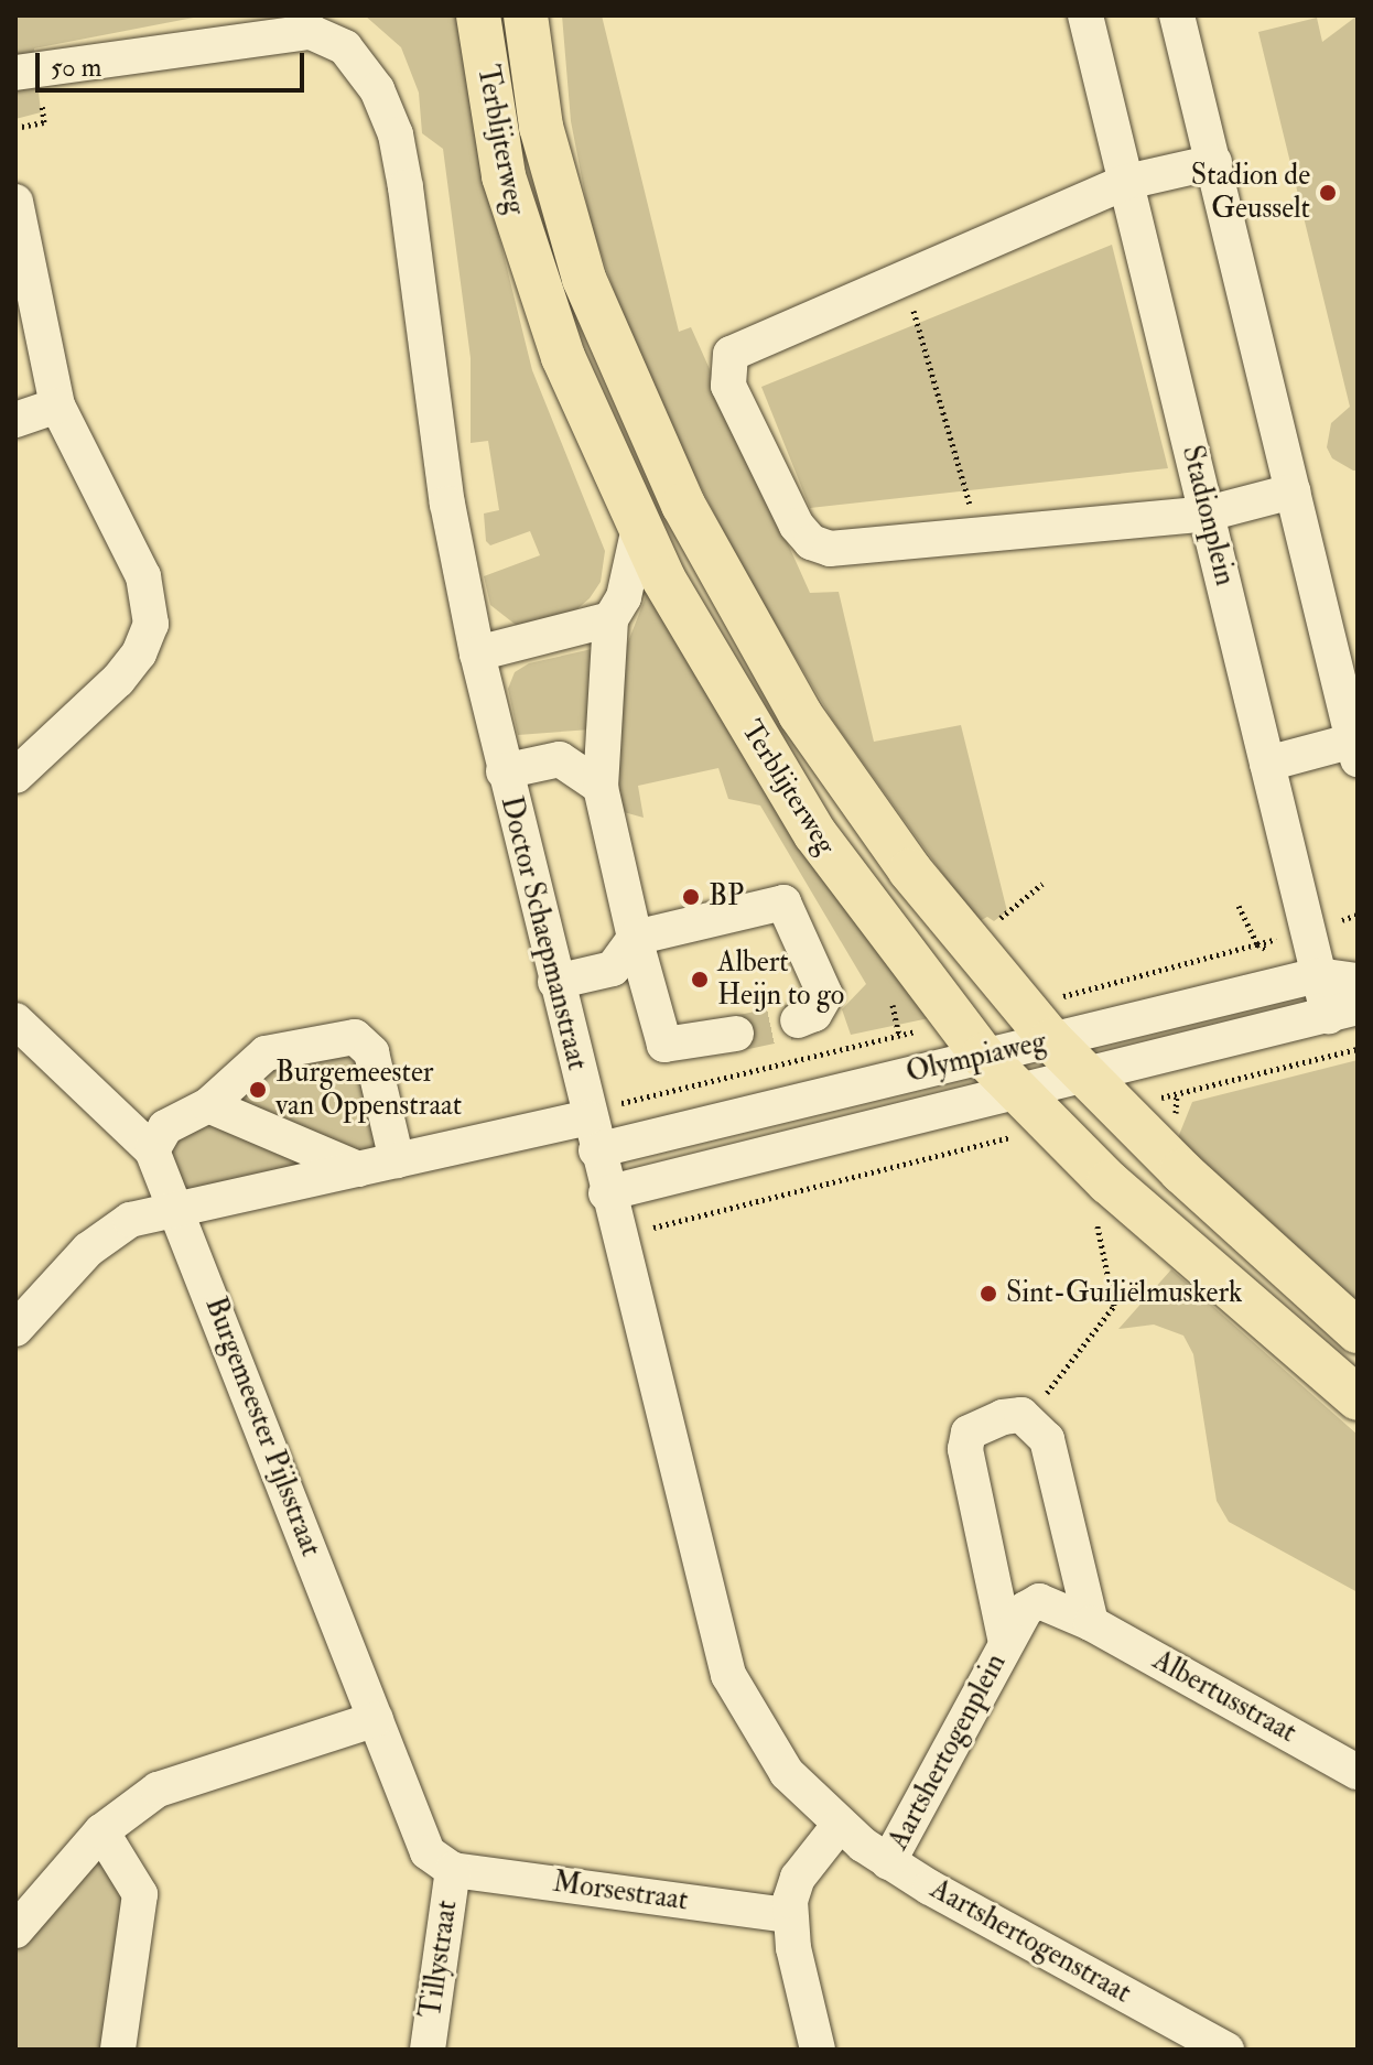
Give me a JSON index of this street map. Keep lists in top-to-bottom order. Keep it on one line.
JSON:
{"streets":{"main road":["Terblijterweg"],"street":["Stadionplein","Doctor Schaepmanstraat","Olympiaweg","Burgemeester Pijlsstraat","Albertusstraat","Aartshertogenplein","Morsestraat","Aartshertogenstraat","Tillystraat"]},"crossings":[["Terblijterweg","Olympiaweg"],["Stadionplein","Olympiaweg"],["Doctor Schaepmanstraat","Olympiaweg"],["Doctor Schaepmanstraat","Aartshertogenstraat"],["Burgemeester Pijlsstraat","Morsestraat"],["Burgemeester Pijlsstraat","Tillystraat"],["Albertusstraat","Aartshertogenplein"],["Aartshertogenplein","Aartshertogenstraat"],["Morsestraat","Tillystraat"]],"places":["Stadion de Geusselt","BP","Albert Heijn to go","Burgemeester van Oppenstraat","Sint-Guiliëlmuskerk"],"scale_bar":"50 m"}
